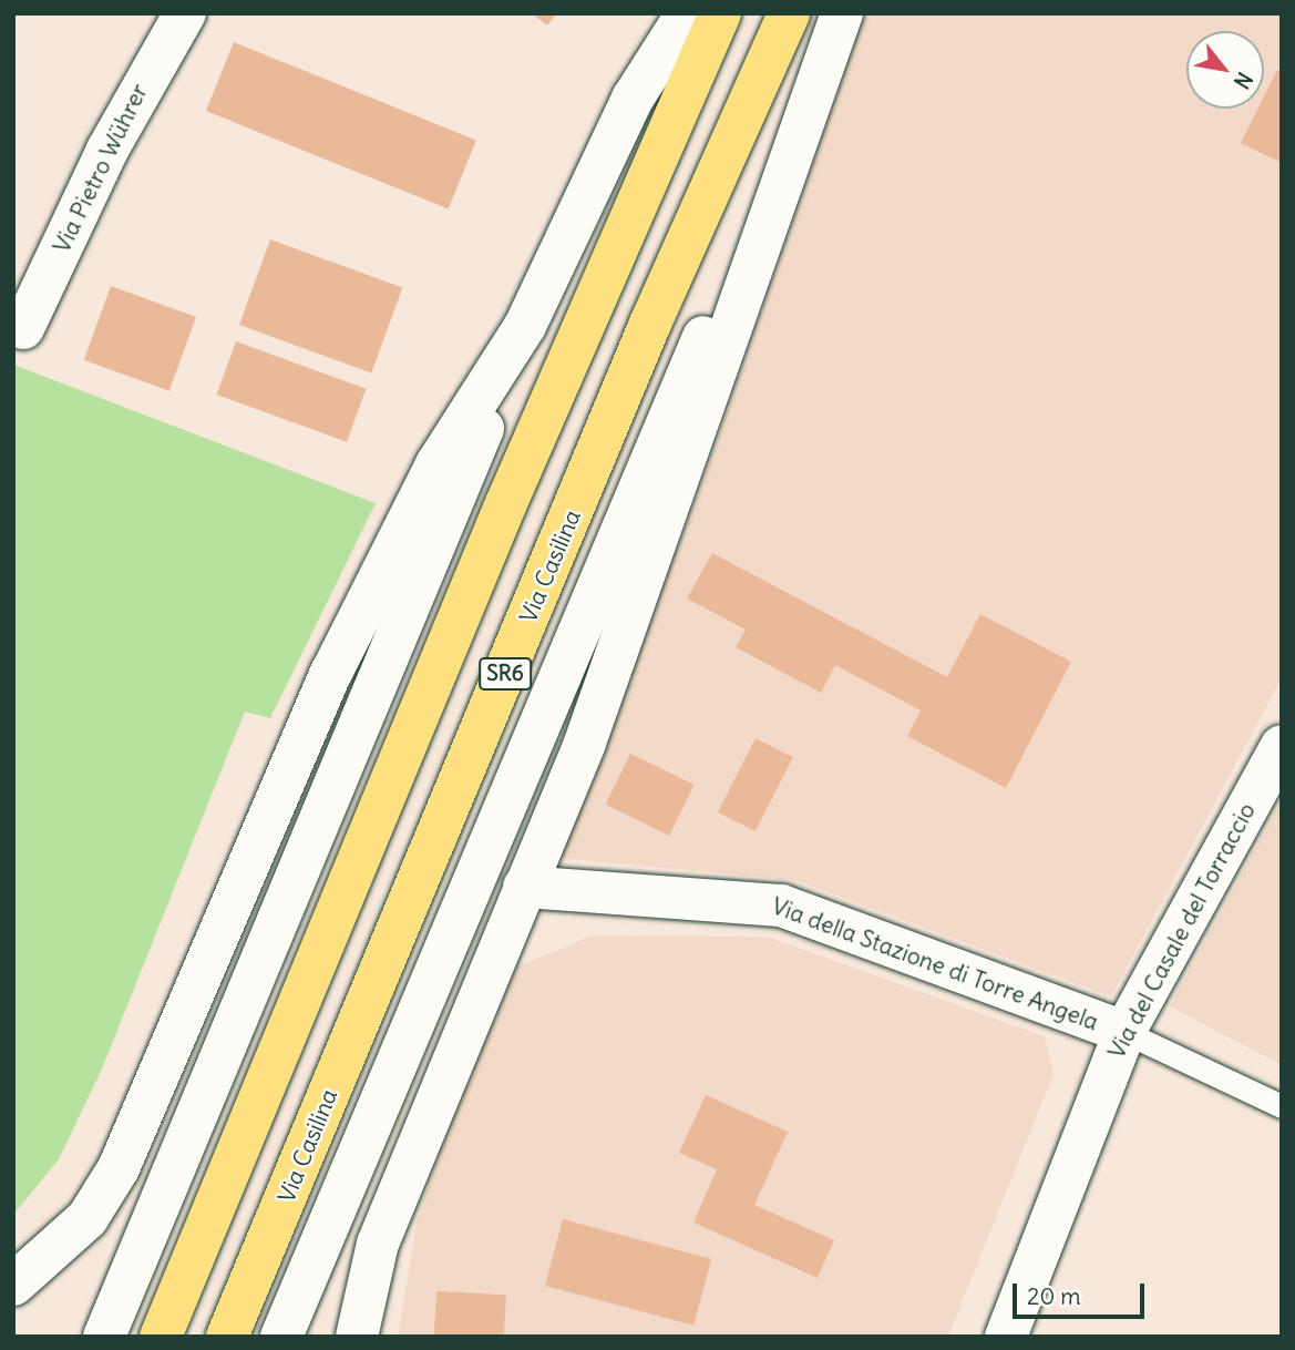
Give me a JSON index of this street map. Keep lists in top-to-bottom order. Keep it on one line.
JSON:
{"streets":{"main road":["Via Pietro Wührer","Via Casilina","SR6","Via del Casale del Torraccio","Via della Stazione di Torre Angela"]},"crossings":[["Via del Casale del Torraccio","Via della Stazione di Torre Angela"]],"scale_bar":"20 m","north":"bottom right"}
